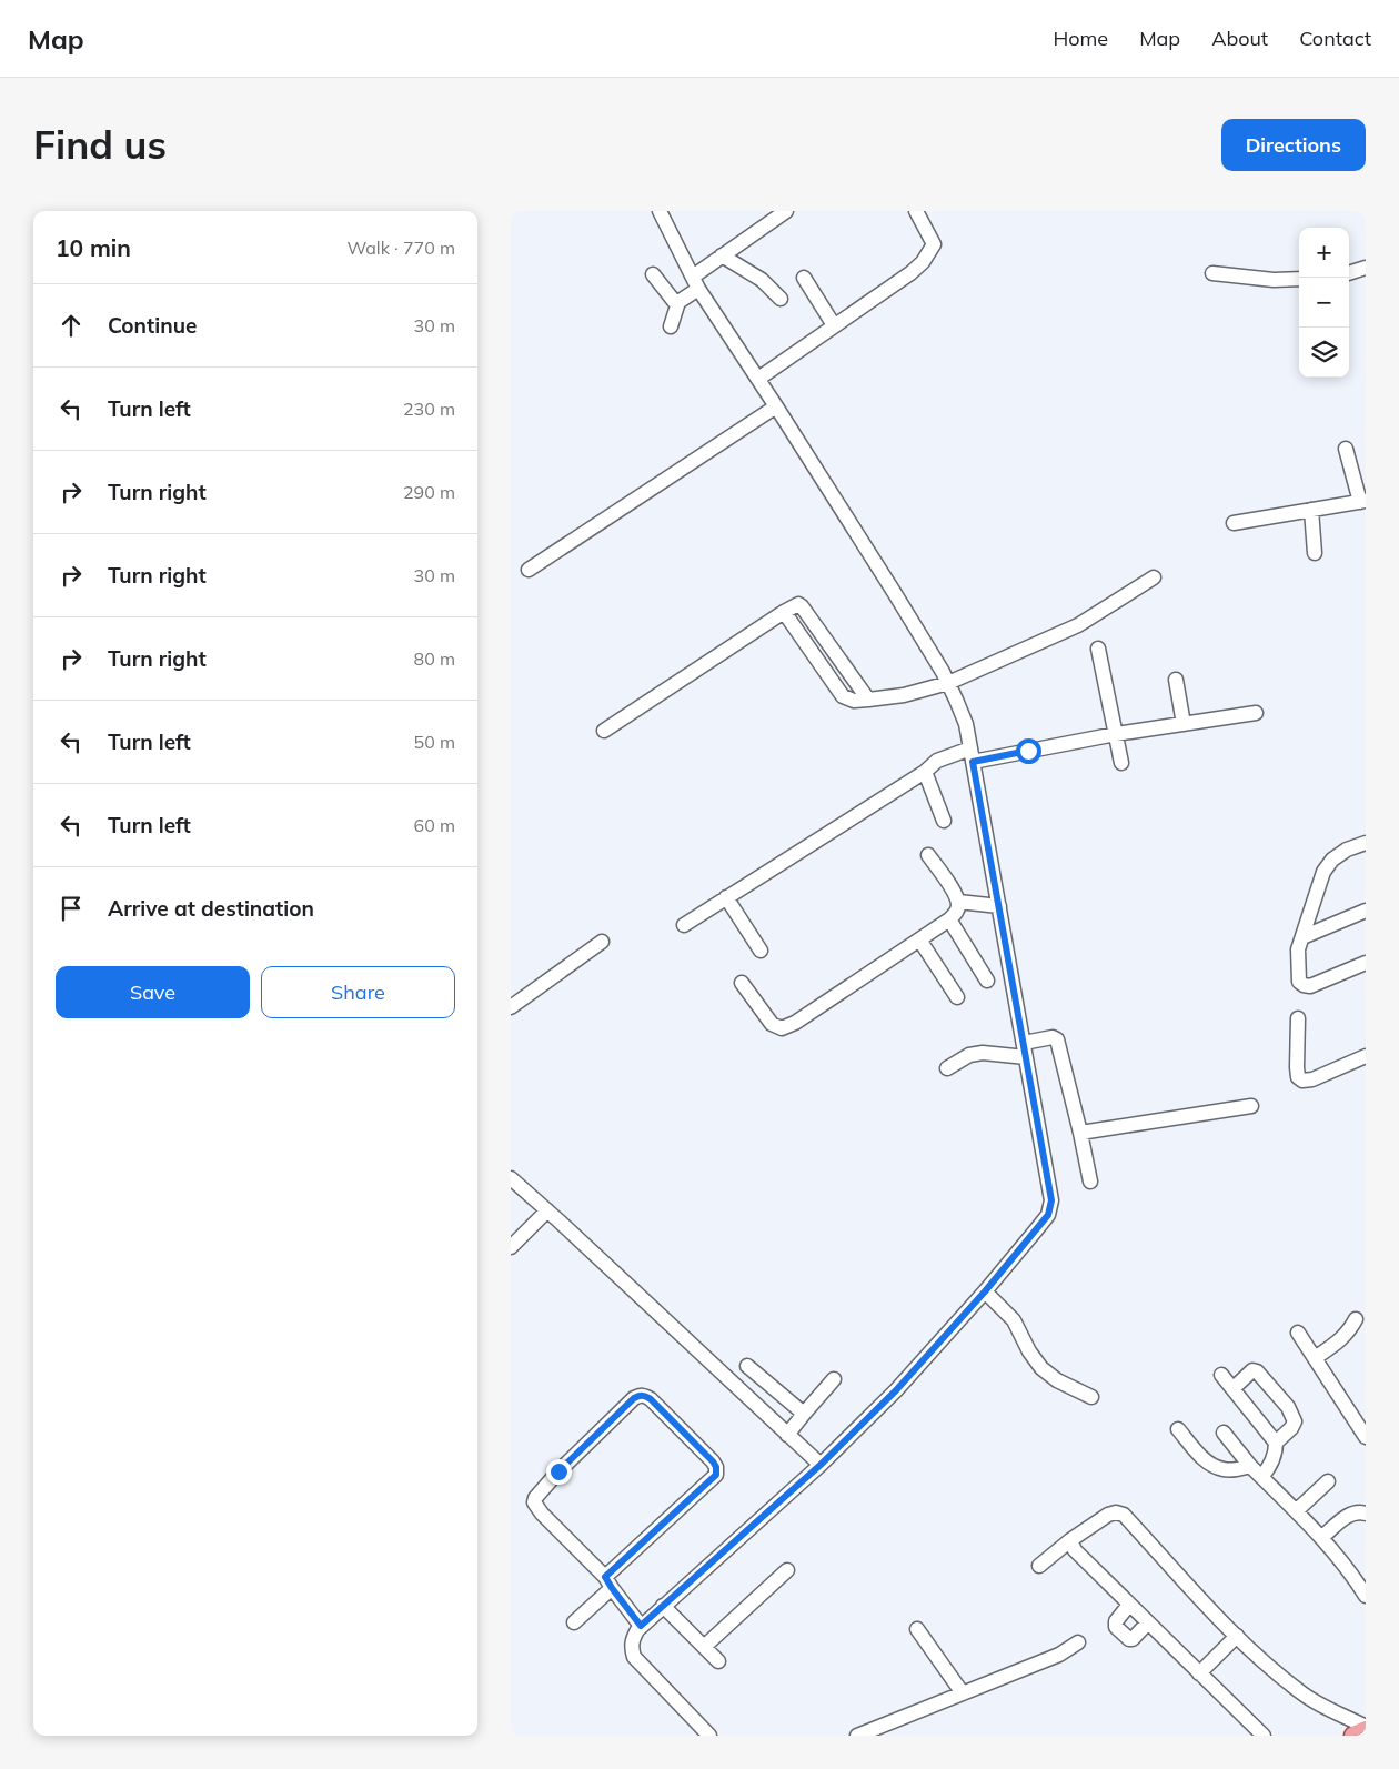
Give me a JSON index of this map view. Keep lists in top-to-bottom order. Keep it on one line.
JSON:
{"page":{"header":"Map","nav":["Home","Map","About","Contact"],"buttons":["Directions",["Save","Share"]],"title":"Find us","heading":["10 min","Walk · 770 m"],"map_buttons":["+","−"],"list":[["Continue","30 m"],["Turn left","230 m"],["Turn right","290 m"],["Turn right","30 m"],["Turn right","80 m"],["Turn left","50 m"],["Turn left","60 m"],"Arrive at destination"]}}
